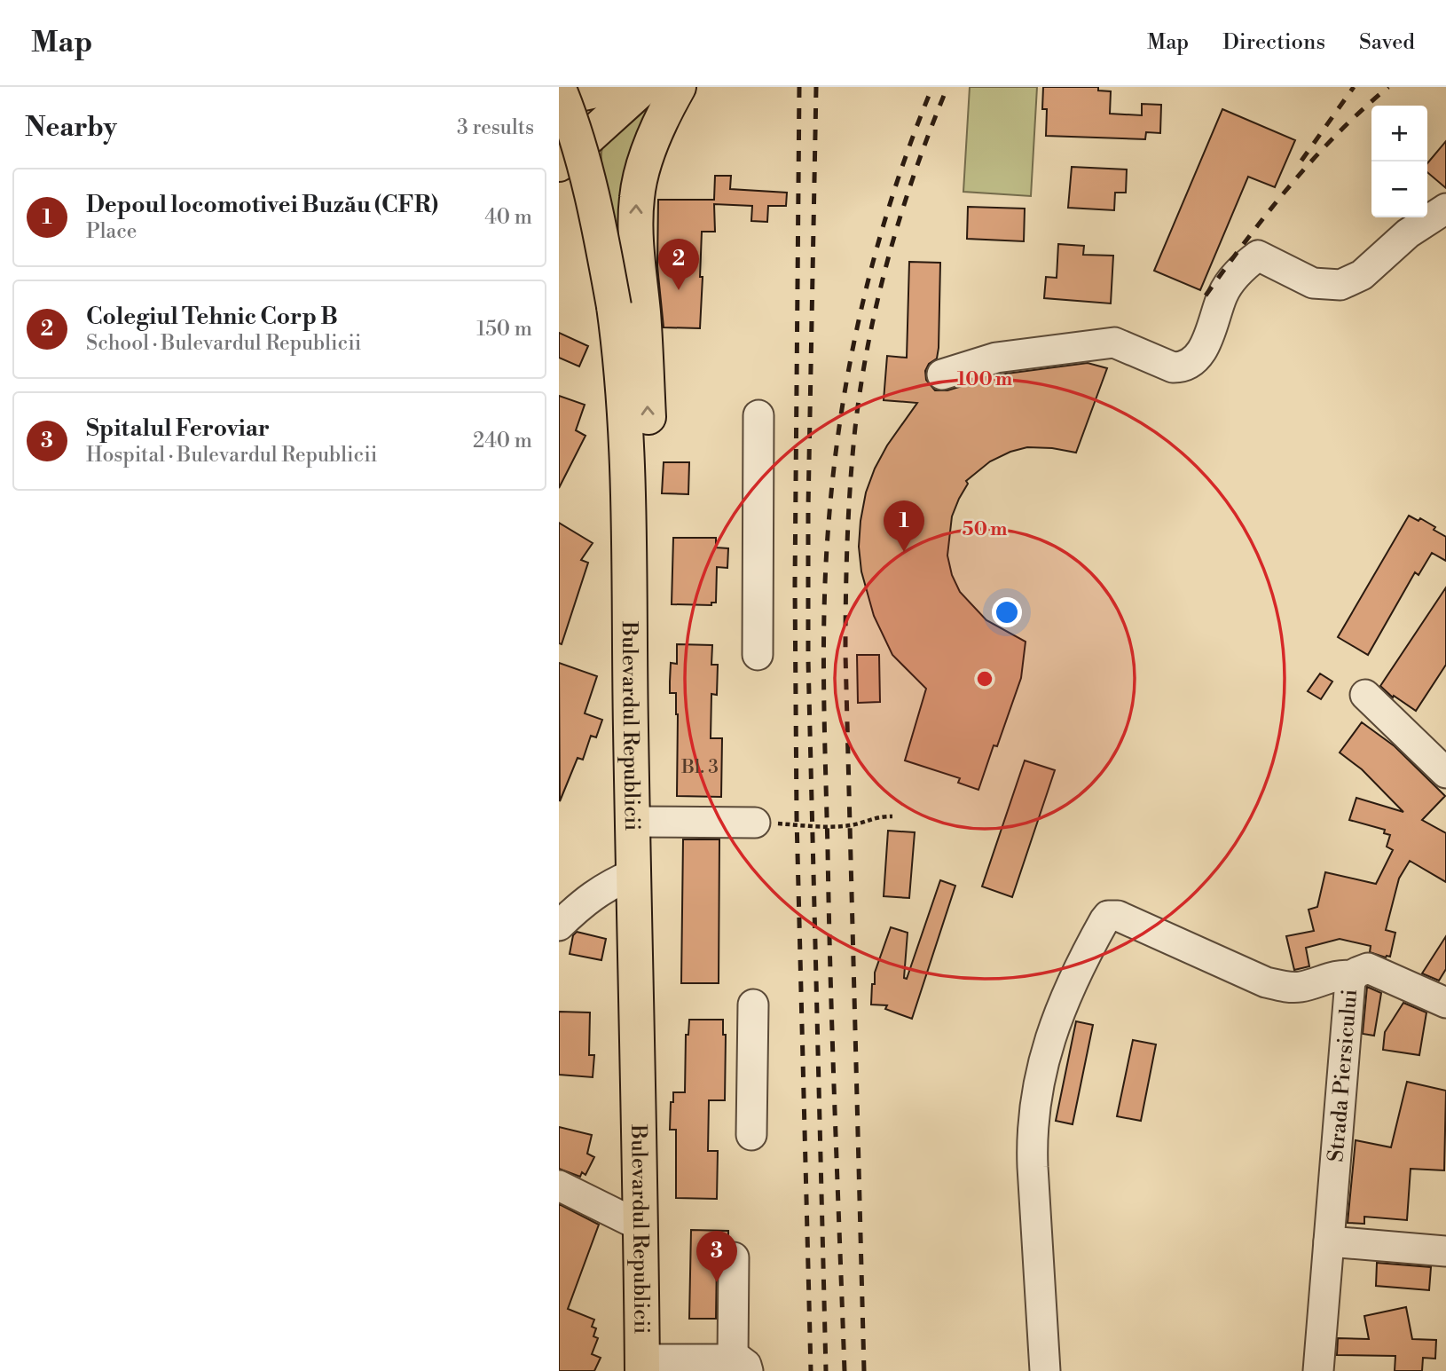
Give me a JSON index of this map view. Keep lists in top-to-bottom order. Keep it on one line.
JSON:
{"streets":{"main road":["Bulevardul Republicii"],"street":["Strada Piersicului"]},"house_numbers":["Bl. 3"],"page":{"header":"Map","nav":["Map","Directions","Saved"],"heading":["Nearby","3 results"],"map_buttons":["+","−"],"list":[{"mark":"1","name":"Depoul locomotivei Buzău (CFR)","note":"Place","value":"40 m"},{"mark":"2","name":"Colegiul Tehnic Corp B","note":"School · Bulevardul Republicii","value":"150 m"},{"mark":"3","name":"Spitalul Feroviar","note":"Hospital · Bulevardul Republicii","value":"240 m"}],"pins":["2","1","3"]},"rings":["100 m","50 m"]}
